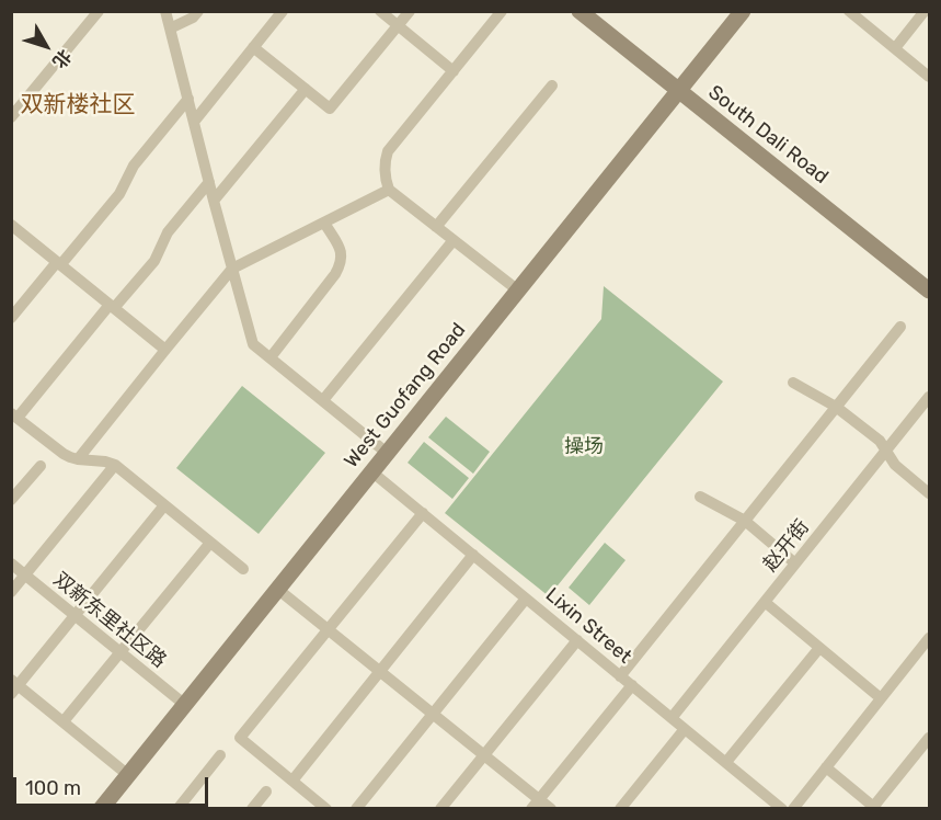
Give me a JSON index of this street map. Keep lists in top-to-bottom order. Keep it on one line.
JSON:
{"streets":{"street":["South Dali Road","West Guofang Road","赵开街","双新东里社区路","Lixin Street"]},"crossings":[["South Dali Road","West Guofang Road"],["West Guofang Road","双新东里社区路"],["West Guofang Road","Lixin Street"],["赵开街","Lixin Street"]],"districts":["双新楼社区"],"parks":["操场"],"scale_bar":"100 m","north":"bottom right"}
